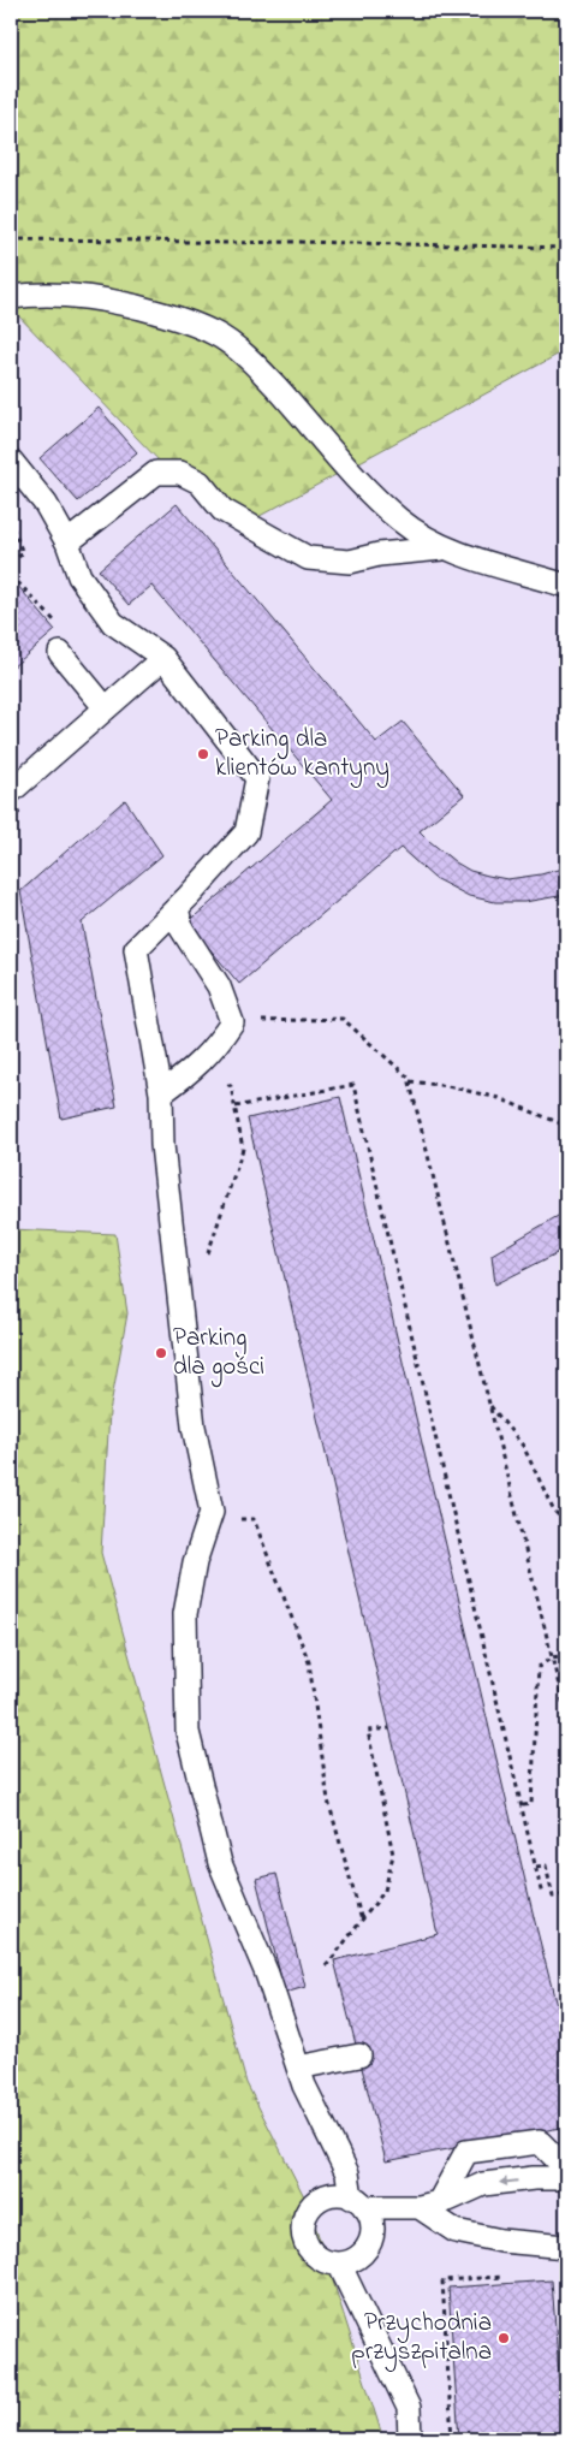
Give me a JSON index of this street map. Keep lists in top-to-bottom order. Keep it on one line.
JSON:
{"places":["Parking dla klientów kantyny","Parking dla gości","Przychodnia przyszpitalna"]}
